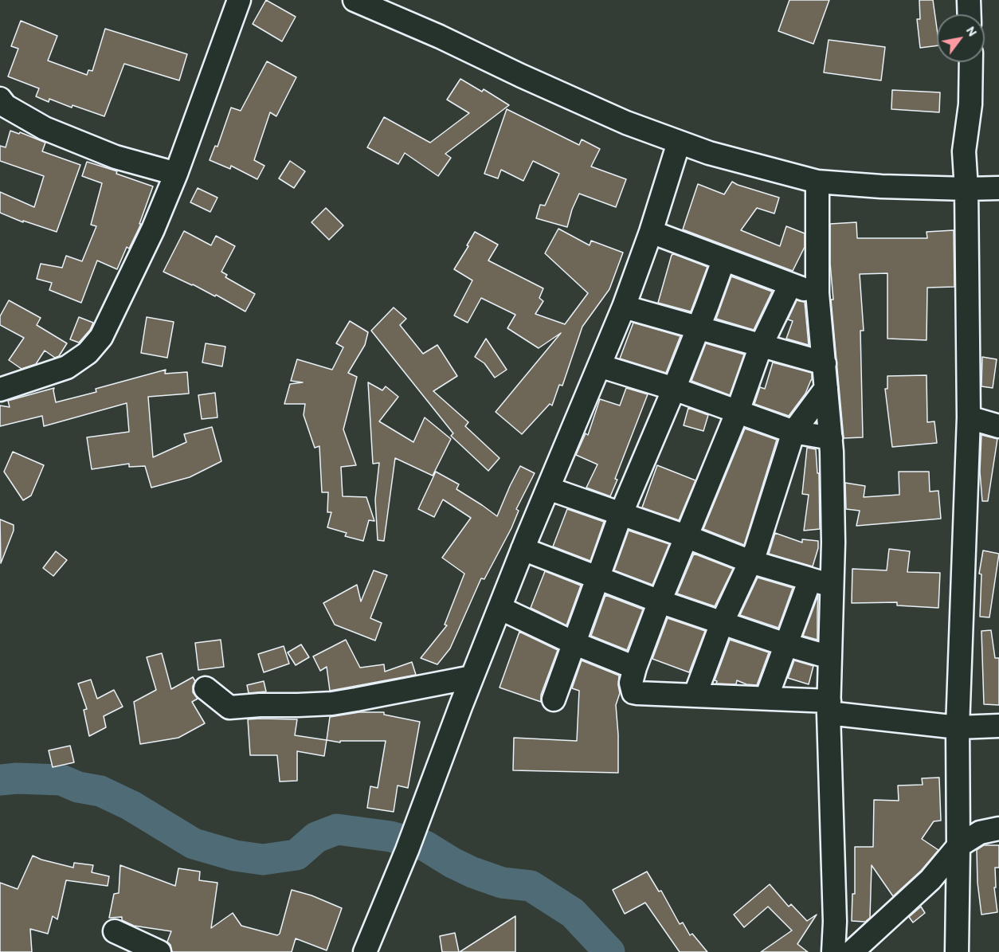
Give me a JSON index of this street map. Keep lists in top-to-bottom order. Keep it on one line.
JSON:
{"north":"top right"}
